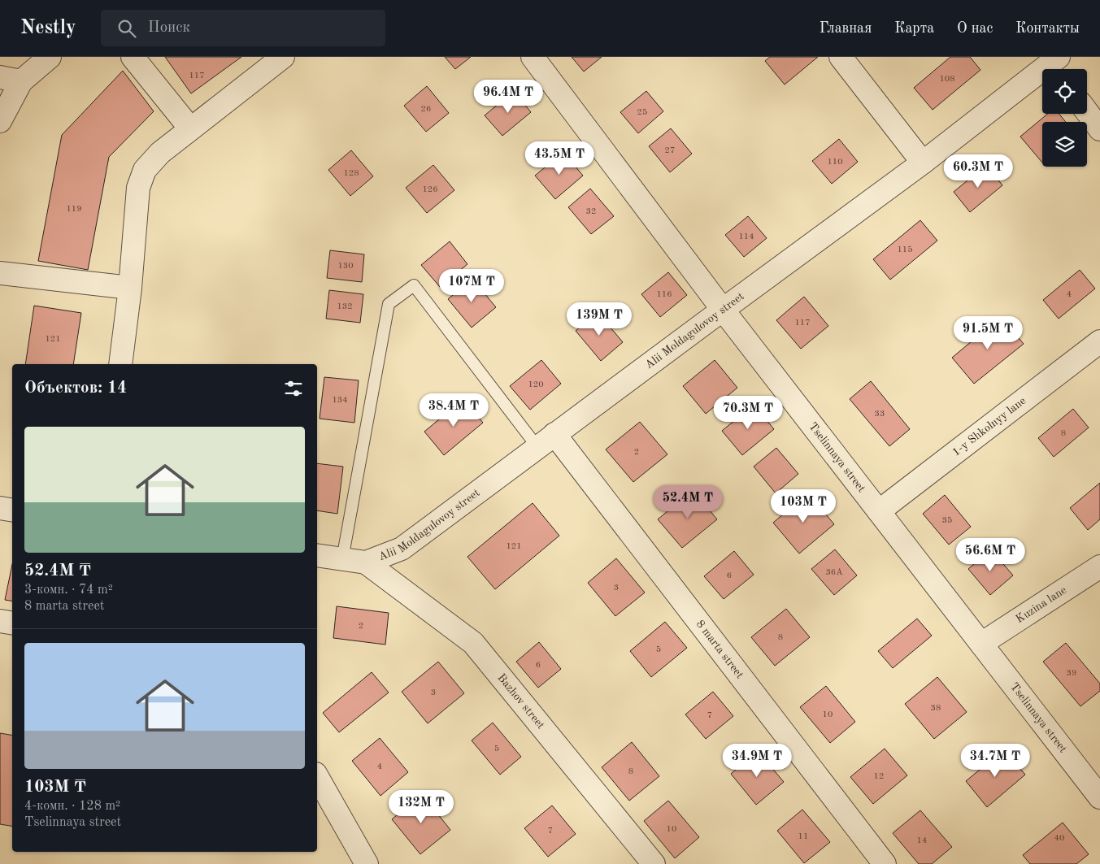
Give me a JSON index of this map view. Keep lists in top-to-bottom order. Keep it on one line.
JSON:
{"streets":{"street":["Alii Moldagulovoy street","1-y Shkolnyy lane","Tselinnaya street","Kuzina lane","8 marta street","Bazhov street"]},"crossings":[["Alii Moldagulovoy street","Tselinnaya street"],["Alii Moldagulovoy street","8 marta street"],["Alii Moldagulovoy street","Bazhov street"],["1-y Shkolnyy lane","Tselinnaya street"],["Tselinnaya street","Kuzina lane"]],"house_numbers":["117","108","26","25","27","110","128","126","119","32","114","115","130","116","4","132","117","121","120","134","33","8","2","35","121","36А","6","3","2","8","5","6","39","3","38","10","7","5","4","8","12","10","7","11","40","14"],"page":{"header":"Nestly","search":"Поиск","nav":["Главная","Карта","О нас","Контакты"],"price":["96.4M ₸","43.5M ₸","60.3M ₸","107M ₸","139M ₸","91.5M ₸","38.4M ₸","70.3M ₸","52.4M ₸","103M ₸","56.6M ₸","34.9M ₸","34.7M ₸","132M ₸"],"heading":"Объектов: 14","list":[{"name":"52.4M ₸","note":"3-комн. · 74 m² · 8 marta street"},{"name":"103M ₸","note":"4-комн. · 128 m² · Tselinnaya street"}]}}
